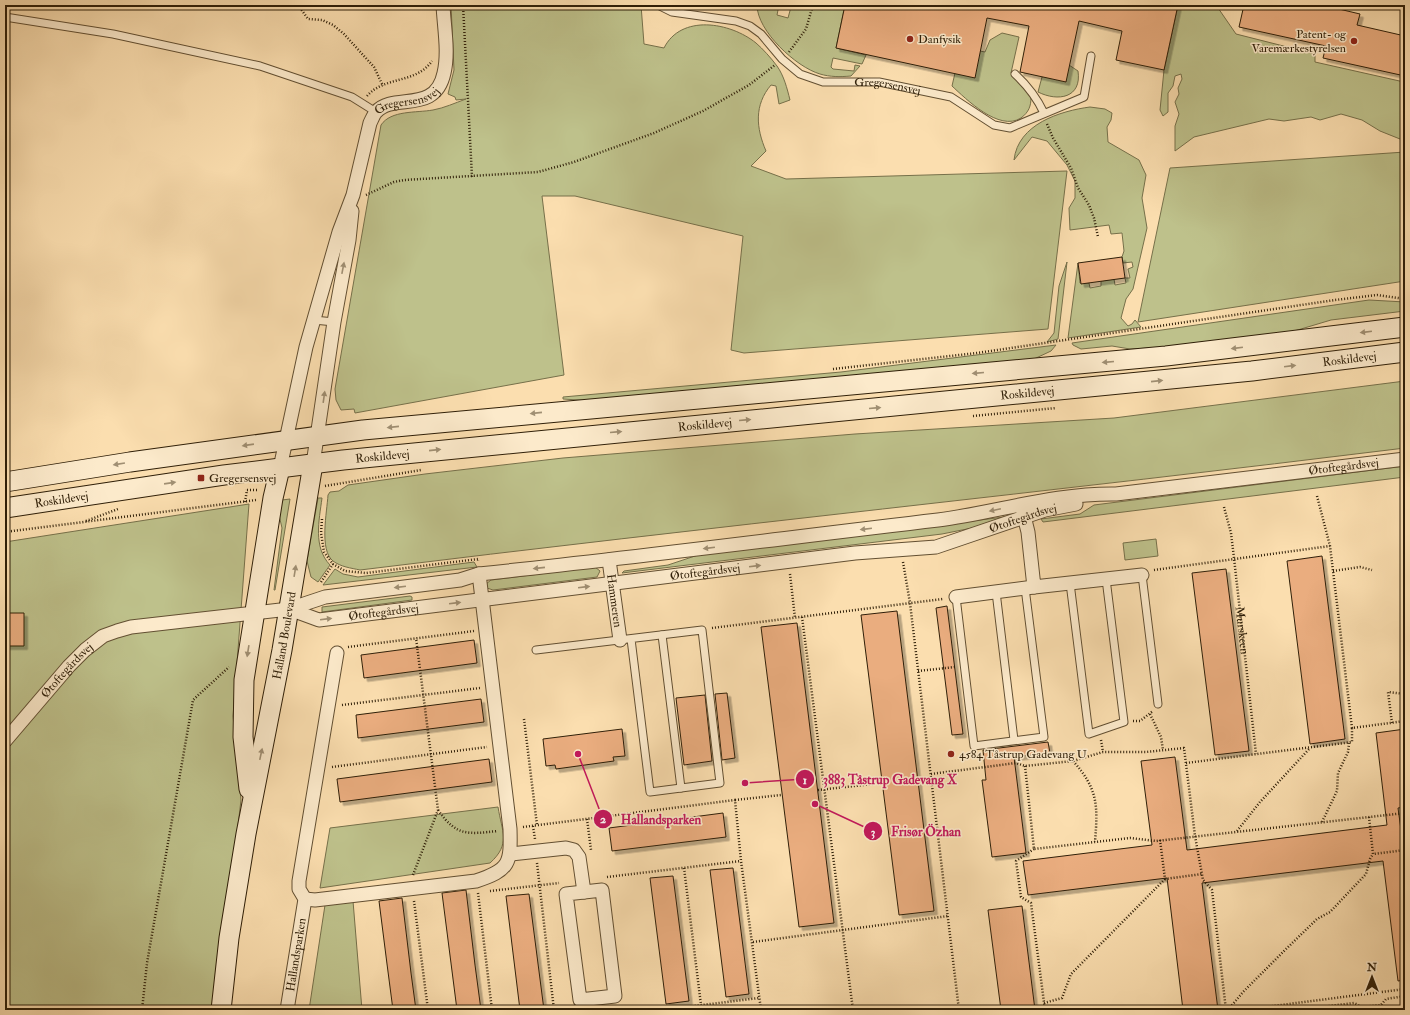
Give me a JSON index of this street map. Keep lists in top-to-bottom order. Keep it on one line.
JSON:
{"streets":{"main road":["Roskildevej","Halland Boulevard"],"street":["Gregersensvej","Øtoftegårdsvej","Hammeren","Hallandsparken"],"path":["Murskeen"]},"crossings":[["Gregersensvej","Roskildevej"],["Gregersensvej","Halland Boulevard"],["Roskildevej","Halland Boulevard"],["Øtoftegårdsvej","Hammeren"],["Øtoftegårdsvej","Halland Boulevard"]],"places":{"other":["Danfysik","Patent- og Varemærkestyrelsen","Hallandsparken","4584 Tåstrup Gadevang U","3883 Tåstrup Gadevang X","Frisør Özhan"],"transit":["Gregersensvej"]},"north":"top"}
